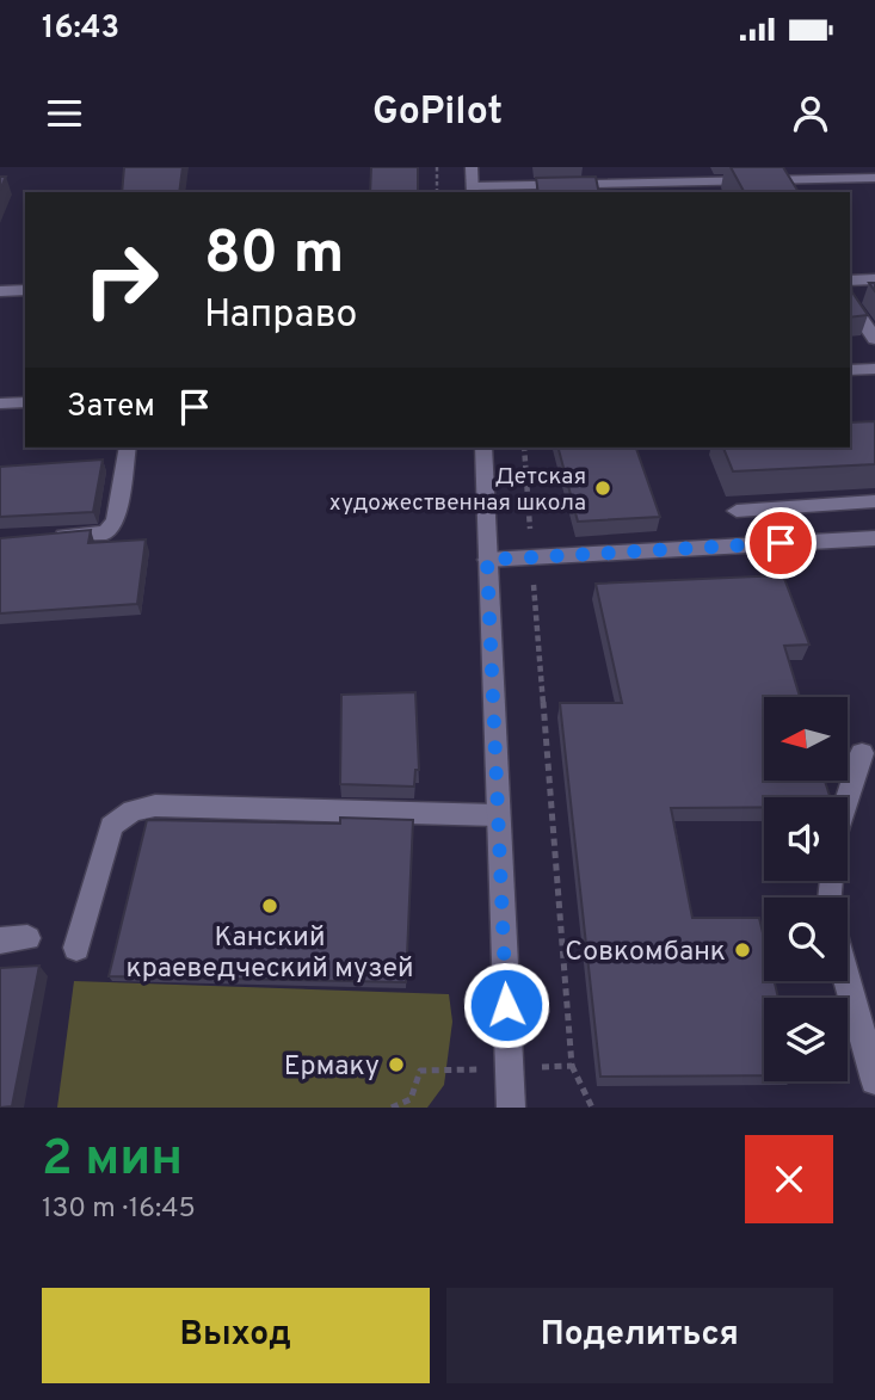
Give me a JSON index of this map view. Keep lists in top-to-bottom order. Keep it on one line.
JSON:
{"places":["Детская художественная школа","Канский краеведческий музей","Совкомбанк","Ермаку"],"north":"left","page":{"status":"16:43","header":"GoPilot","turn":["80 m","Направо"],"then":"Затем","heading":["2 мин","130 m · 16:45"],"buttons":["Выход","Поделиться"]}}
